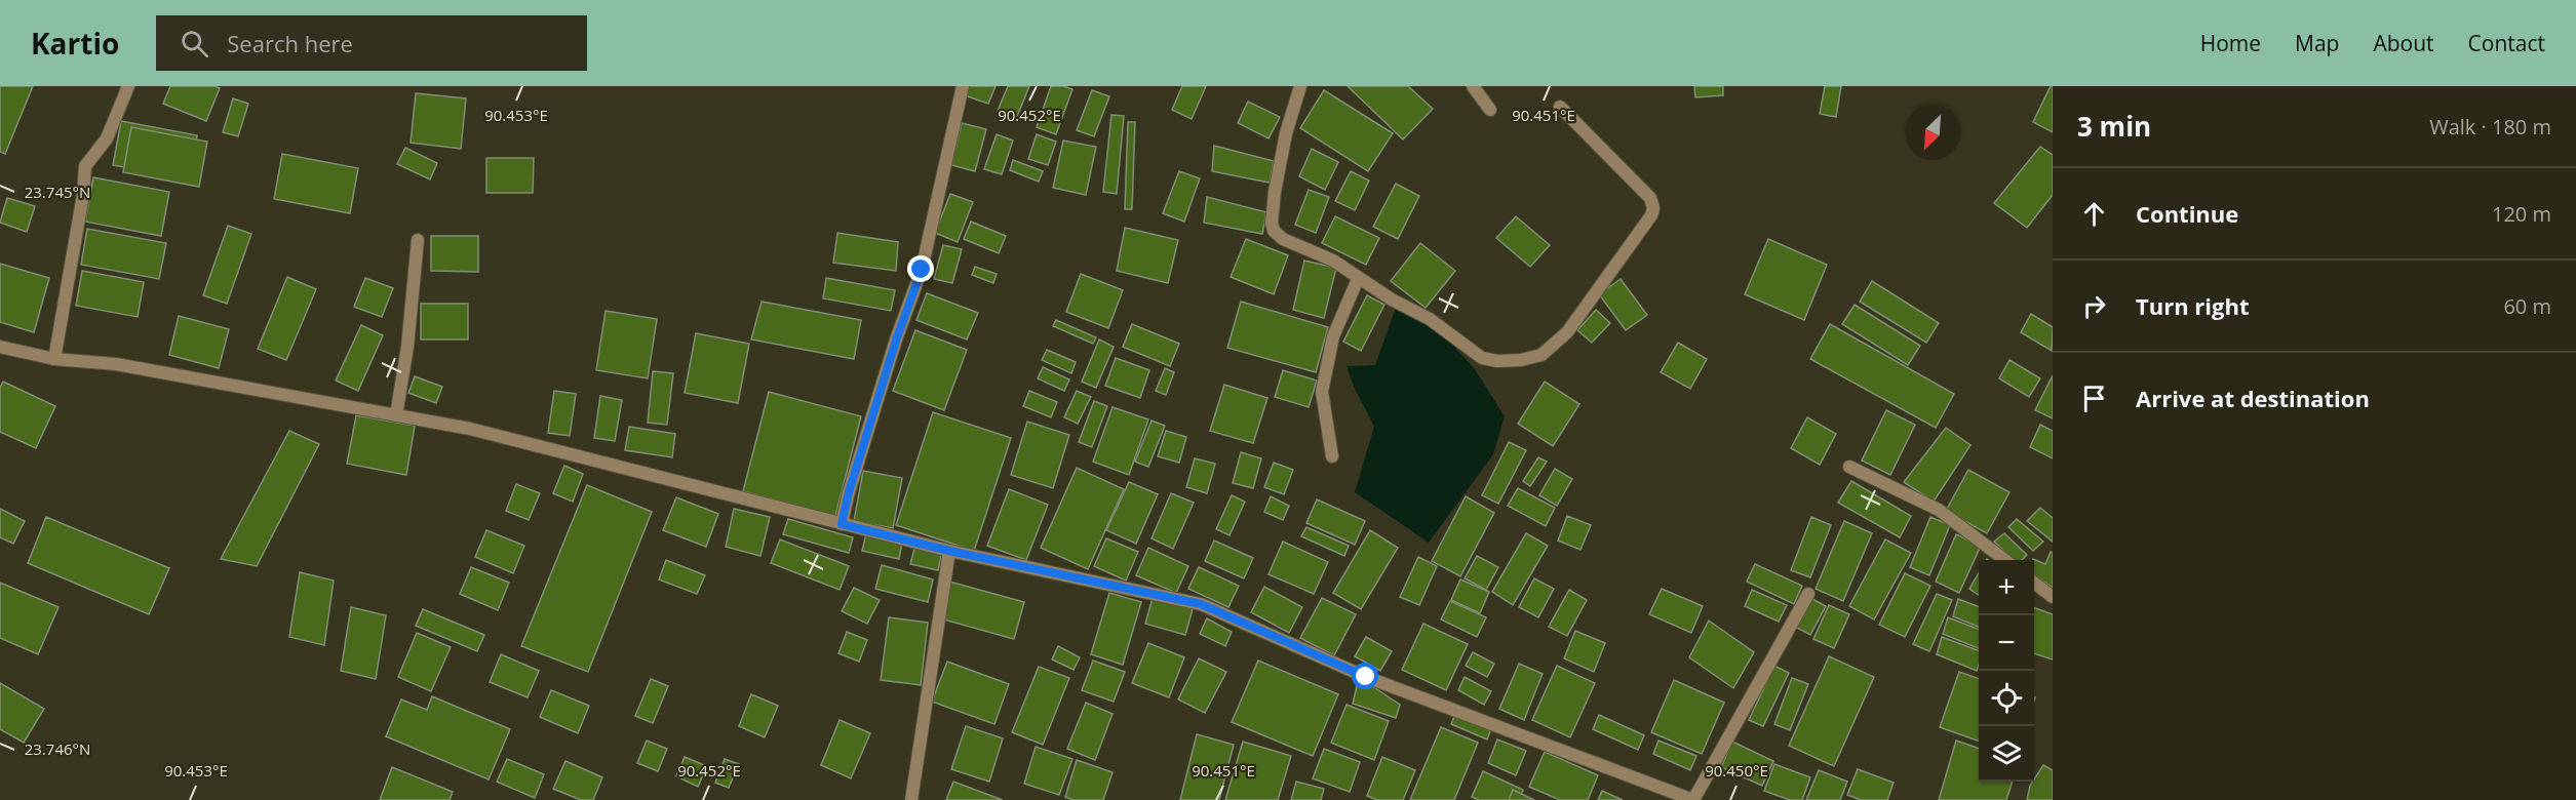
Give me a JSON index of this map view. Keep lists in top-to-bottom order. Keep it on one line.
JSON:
{"north":"bottom left","page":{"header":"Kartio","search":"Search here","nav":["Home","Map","About","Contact"],"heading":["3 min","Walk · 180 m"],"list":[["Continue","120 m"],["Turn right","60 m"],"Arrive at destination"],"map_buttons":["+","−"]},"coordinates":["90.453°E","90.452°E","90.451°E","23.745°N","23.746°N","90.450°E"]}
